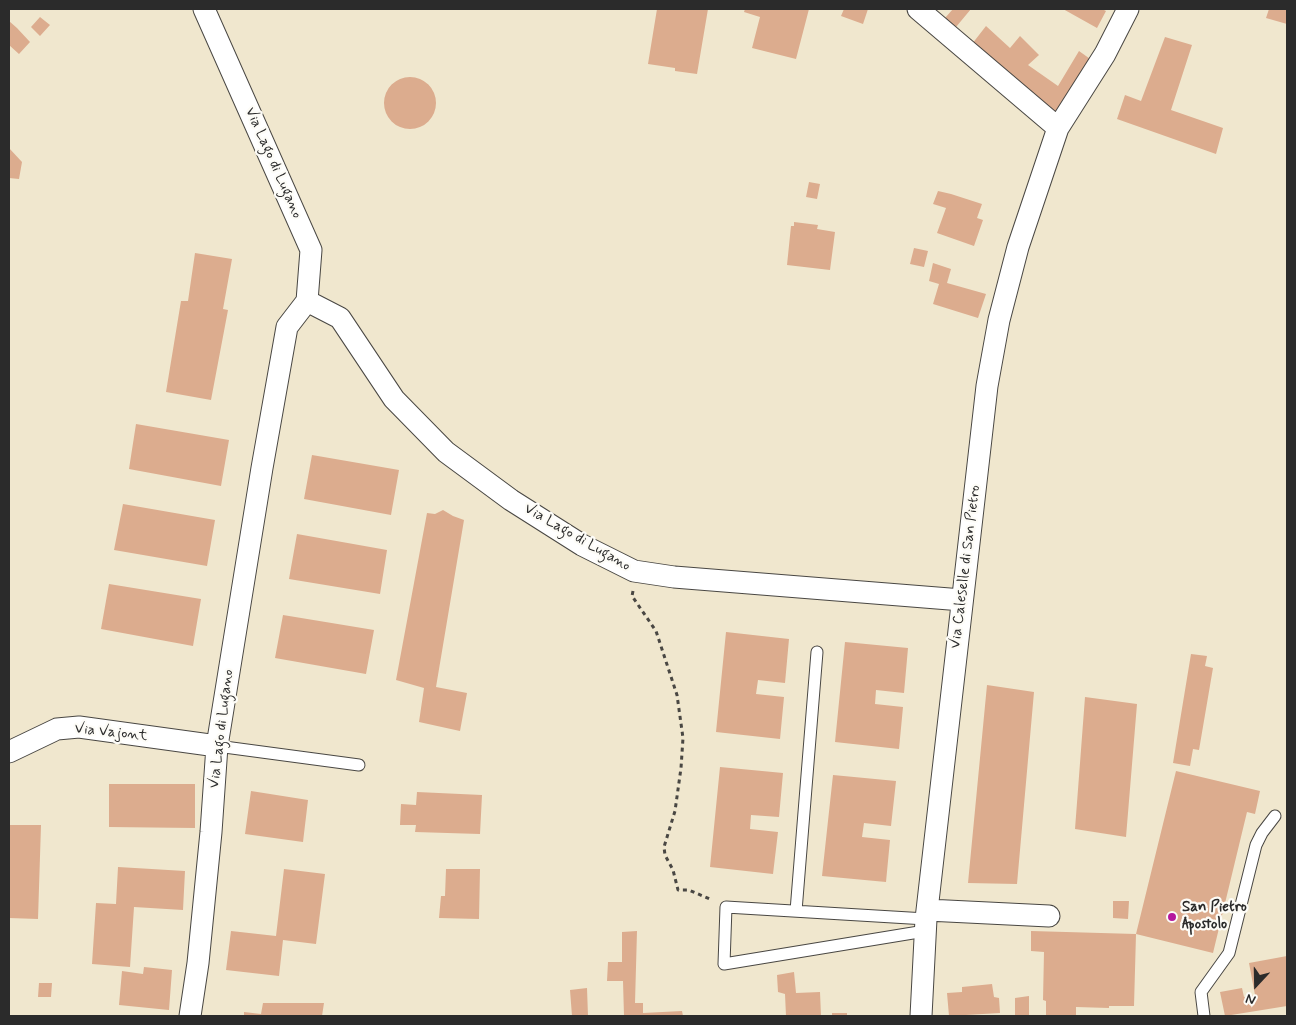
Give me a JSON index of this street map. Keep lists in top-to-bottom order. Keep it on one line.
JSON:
{"streets":{"street":["Via Lago di Lugano","Via Caleselle di San Pietro","Via Vajont"]},"crossings":[["Via Lago di Lugano","Via Caleselle di San Pietro"],["Via Lago di Lugano","Via Vajont"]],"places":["San Pietro Apostolo"],"north":"bottom"}
